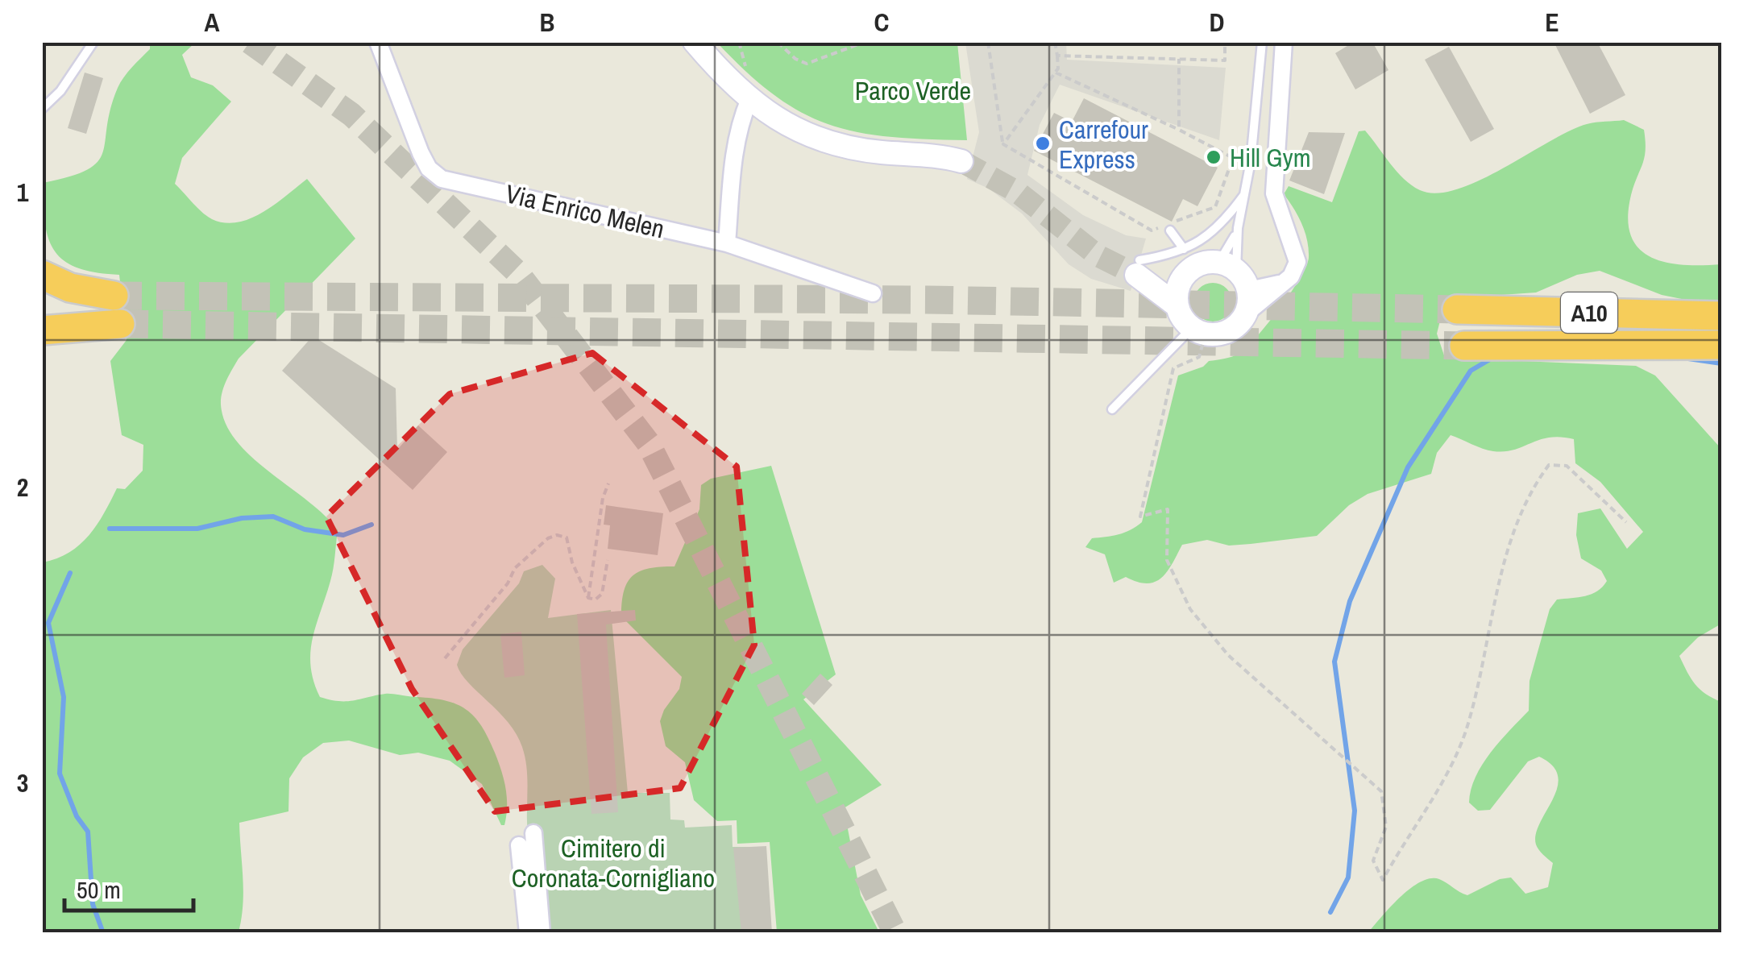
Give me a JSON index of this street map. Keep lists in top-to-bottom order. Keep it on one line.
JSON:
{"streets":{"highway":["A10"],"street":["Via Enrico Melen"]},"parks":["Parco Verde","Cimitero di Coronata-Cornigliano"],"places":["Carrefour Express","Hill Gym"],"scale_bar":"50 m","grid":{"columns":["A","B","C","D","E"],"rows":["1","2","3"]}}
